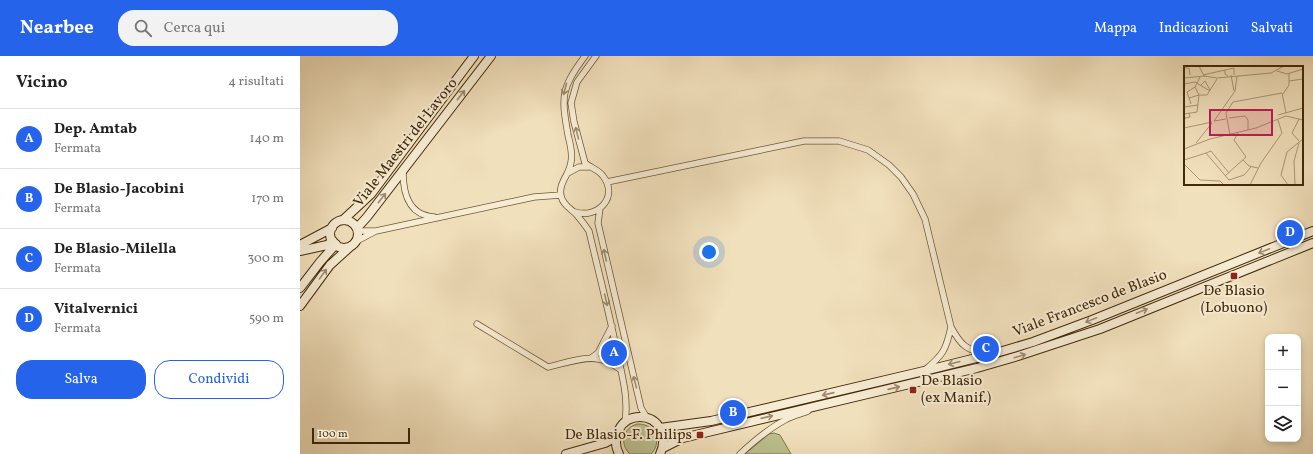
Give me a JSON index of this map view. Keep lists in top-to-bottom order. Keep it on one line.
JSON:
{"streets":{"street":["Viale Maestri del Lavoro","Viale Francesco de Blasio"]},"places":{"transit":["De Blasio (Lobuono)","De Blasio (ex Manif.)","De Blasio-F. Philips"]},"scale_bar":"100 m","page":{"header":"Nearbee","search":"Cerca qui","nav":["Mappa","Indicazioni","Salvati"],"heading":["Vicino","4 risultati"],"list":[{"mark":"A","name":"Dep. Amtab","note":"Fermata","value":"140 m"},{"mark":"B","name":"De Blasio-Jacobini","note":"Fermata","value":"170 m"},{"mark":"C","name":"De Blasio-Milella","note":"Fermata","value":"300 m"},{"mark":"D","name":"Vitalvernici","note":"Fermata","value":"590 m"}],"pins":["D","C","A","B"],"map_buttons":["+","−"],"buttons":["Salva","Condividi"],"scale":"100 m"}}
